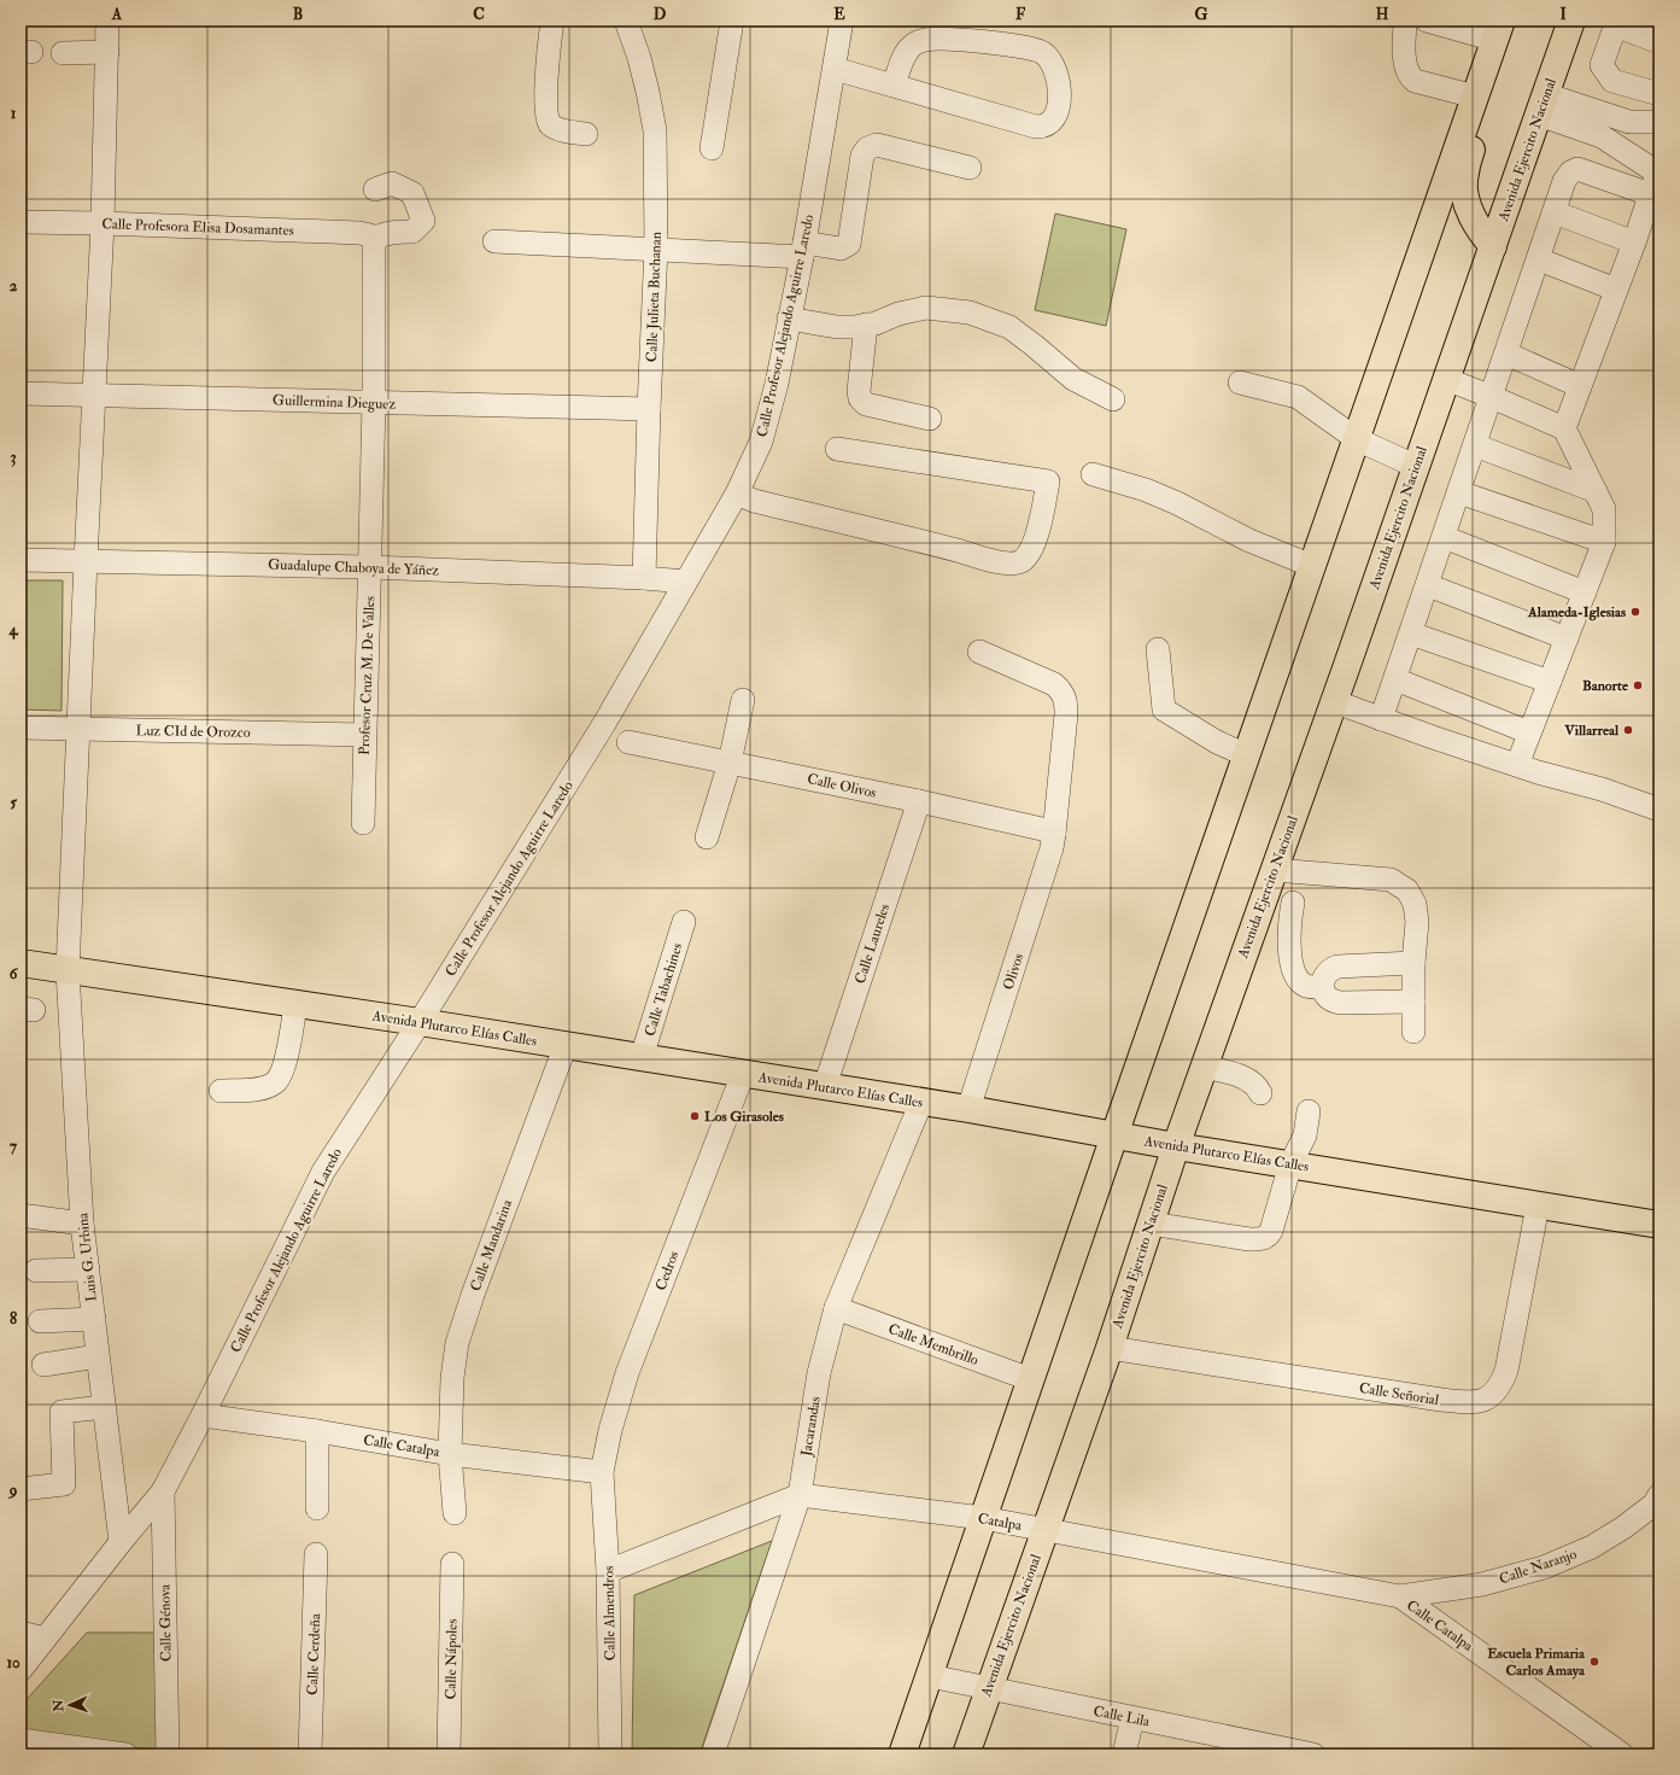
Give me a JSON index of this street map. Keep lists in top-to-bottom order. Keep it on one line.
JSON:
{"streets":{"main road":["Avenida Ejercito Nacional","Avenida Plutarco Elías Calles"],"street":["Calle Profesora Elisa Dosamantes","Calle Julieta Buchanan","Calle Profesor Alejando Aguirre Laredo","Guillermina Dieguez","Guadalupe Chaboya de Yáñez","Profesor Cruz M. De Valles","Luz CId de Orozco","Calle Olivos","Calle Laureles","Olivos","Calle Tabachines","Calle Mandarina","Luis G. Urbina","Cedros","Calle Membrillo","Calle Señorial","Jacarandas","Calle Catalpa","Catalpa","Calle Naranjo","Calle Almendros","Calle Génova","Calle Cerdeña","Calle Nápoles","Calle Lila"]},"crossings":[["Avenida Ejercito Nacional","Avenida Plutarco Elías Calles"],["Avenida Ejercito Nacional","Calle Señorial"],["Avenida Ejercito Nacional","Catalpa"],["Avenida Ejercito Nacional","Calle Lila"],["Calle Profesora Elisa Dosamantes","Profesor Cruz M. De Valles"],["Calle Profesora Elisa Dosamantes","Luis G. Urbina"],["Calle Julieta Buchanan","Guillermina Dieguez"],["Calle Julieta Buchanan","Guadalupe Chaboya de Yáñez"],["Calle Profesor Alejando Aguirre Laredo","Guadalupe Chaboya de Yáñez"],["Calle Profesor Alejando Aguirre Laredo","Avenida Plutarco Elías Calles"],["Calle Profesor Alejando Aguirre Laredo","Luis G. Urbina"],["Calle Profesor Alejando Aguirre Laredo","Calle Catalpa"],["Calle Profesor Alejando Aguirre Laredo","Calle Génova"],["Guillermina Dieguez","Profesor Cruz M. De Valles"],["Guillermina Dieguez","Luis G. Urbina"],["Guadalupe Chaboya de Yáñez","Profesor Cruz M. De Valles"],["Guadalupe Chaboya de Yáñez","Luis G. Urbina"],["Profesor Cruz M. De Valles","Luz CId de Orozco"],["Luz CId de Orozco","Luis G. Urbina"],["Calle Olivos","Calle Laureles"],["Calle Olivos","Olivos"],["Calle Laureles","Avenida Plutarco Elías Calles"],["Olivos","Avenida Plutarco Elías Calles"],["Calle Tabachines","Avenida Plutarco Elías Calles"],["Avenida Plutarco Elías Calles","Calle Mandarina"],["Avenida Plutarco Elías Calles","Luis G. Urbina"],["Avenida Plutarco Elías Calles","Cedros"],["Avenida Plutarco Elías Calles","Calle Señorial"],["Avenida Plutarco Elías Calles","Jacarandas"],["Calle Mandarina","Calle Catalpa"],["Cedros","Calle Catalpa"],["Cedros","Calle Almendros"],["Calle Membrillo","Jacarandas"],["Jacarandas","Catalpa"],["Calle Catalpa","Catalpa"],["Calle Catalpa","Calle Naranjo"],["Calle Catalpa","Calle Almendros"],["Catalpa","Calle Naranjo"],["Catalpa","Calle Almendros"]],"places":["Alameda-Iglesias","Banorte","Villarreal","Los Girasoles","Escuela Primaria Carlos Amaya"],"north":"left","grid":{"columns":["A","B","C","D","E","F","G","H","I"],"rows":["1","2","3","4","5","6","7","8","9","10"]}}
